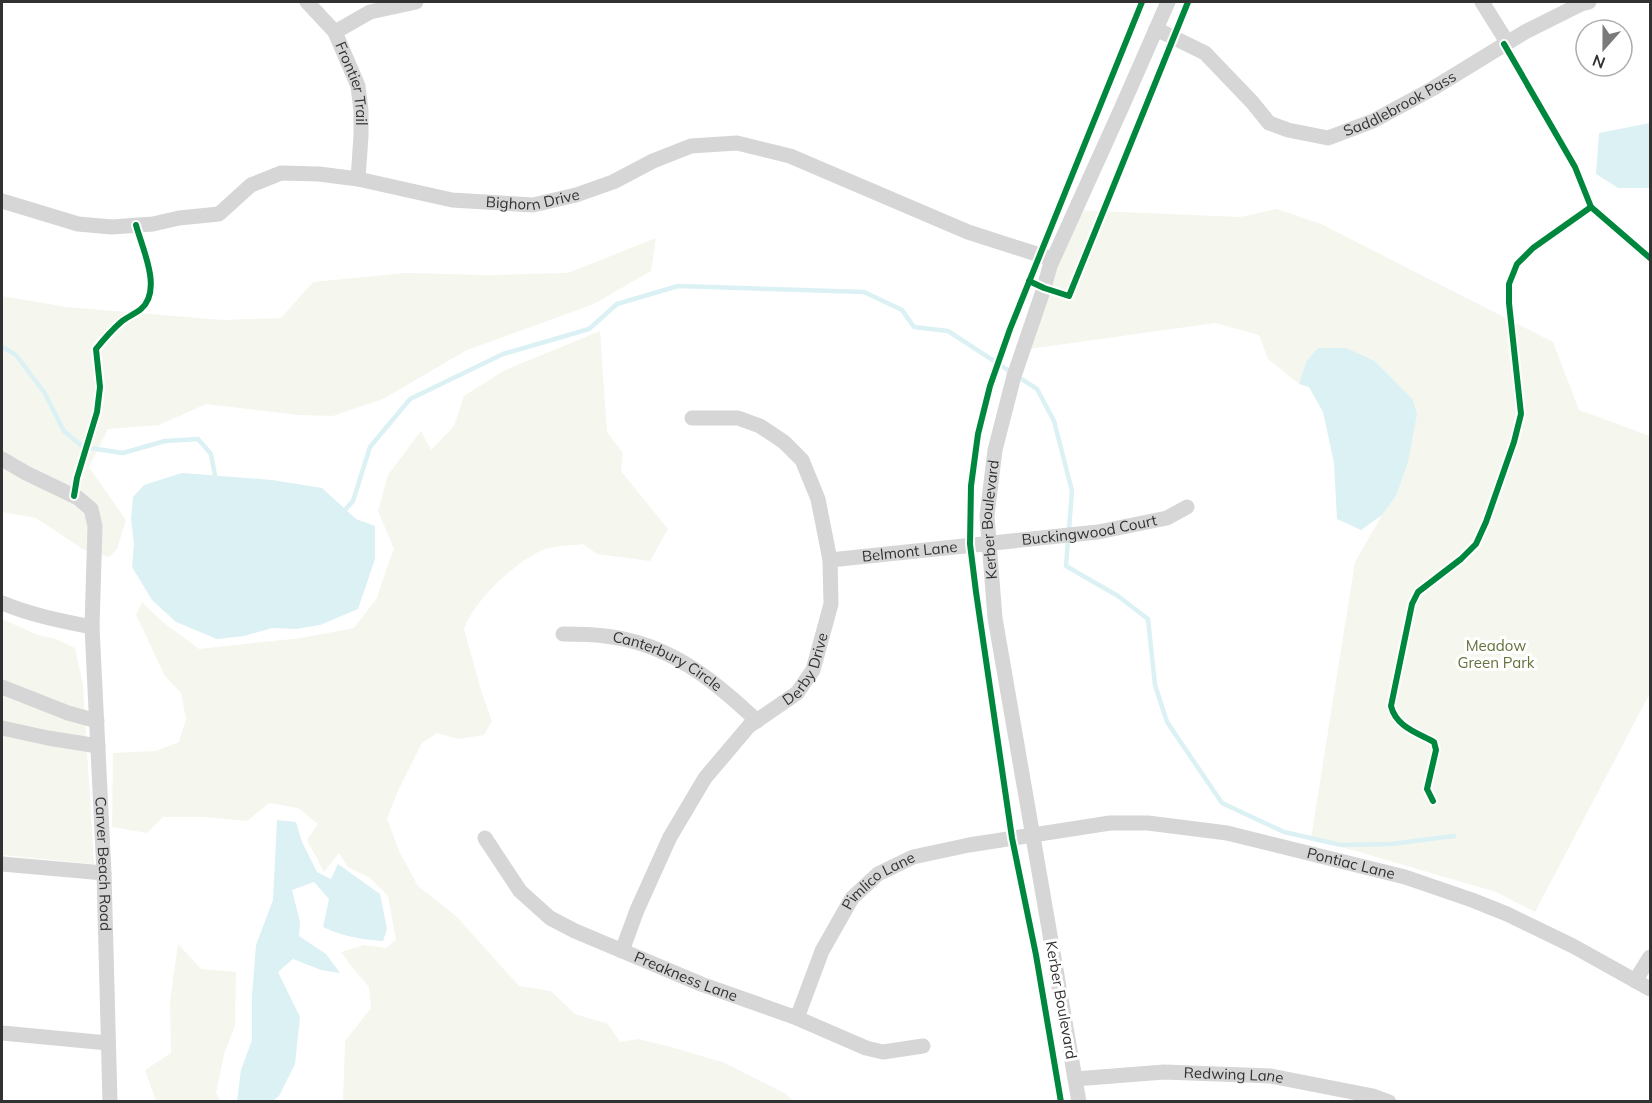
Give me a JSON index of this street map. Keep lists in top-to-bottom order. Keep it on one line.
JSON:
{"streets":{"street":["Frontier Trail","Saddlebrook Pass","Bighorn Drive","Kerber Boulevard","Buckingwood Court","Belmont Lane","Canterbury Circle","Derby Drive","Carver Beach Road","Pontiac Lane","Pimlico Lane","Preakness Lane","Redwing Lane"]},"crossings":[["Frontier Trail","Bighorn Drive"],["Saddlebrook Pass","Kerber Boulevard"],["Bighorn Drive","Kerber Boulevard"],["Kerber Boulevard","Buckingwood Court"],["Kerber Boulevard","Belmont Lane"],["Kerber Boulevard","Pontiac Lane"],["Kerber Boulevard","Pimlico Lane"],["Kerber Boulevard","Redwing Lane"],["Buckingwood Court","Belmont Lane"],["Belmont Lane","Derby Drive"],["Canterbury Circle","Derby Drive"],["Derby Drive","Preakness Lane"],["Pontiac Lane","Pimlico Lane"],["Pimlico Lane","Preakness Lane"]],"parks":["Meadow Green Park"],"north":"bottom"}
